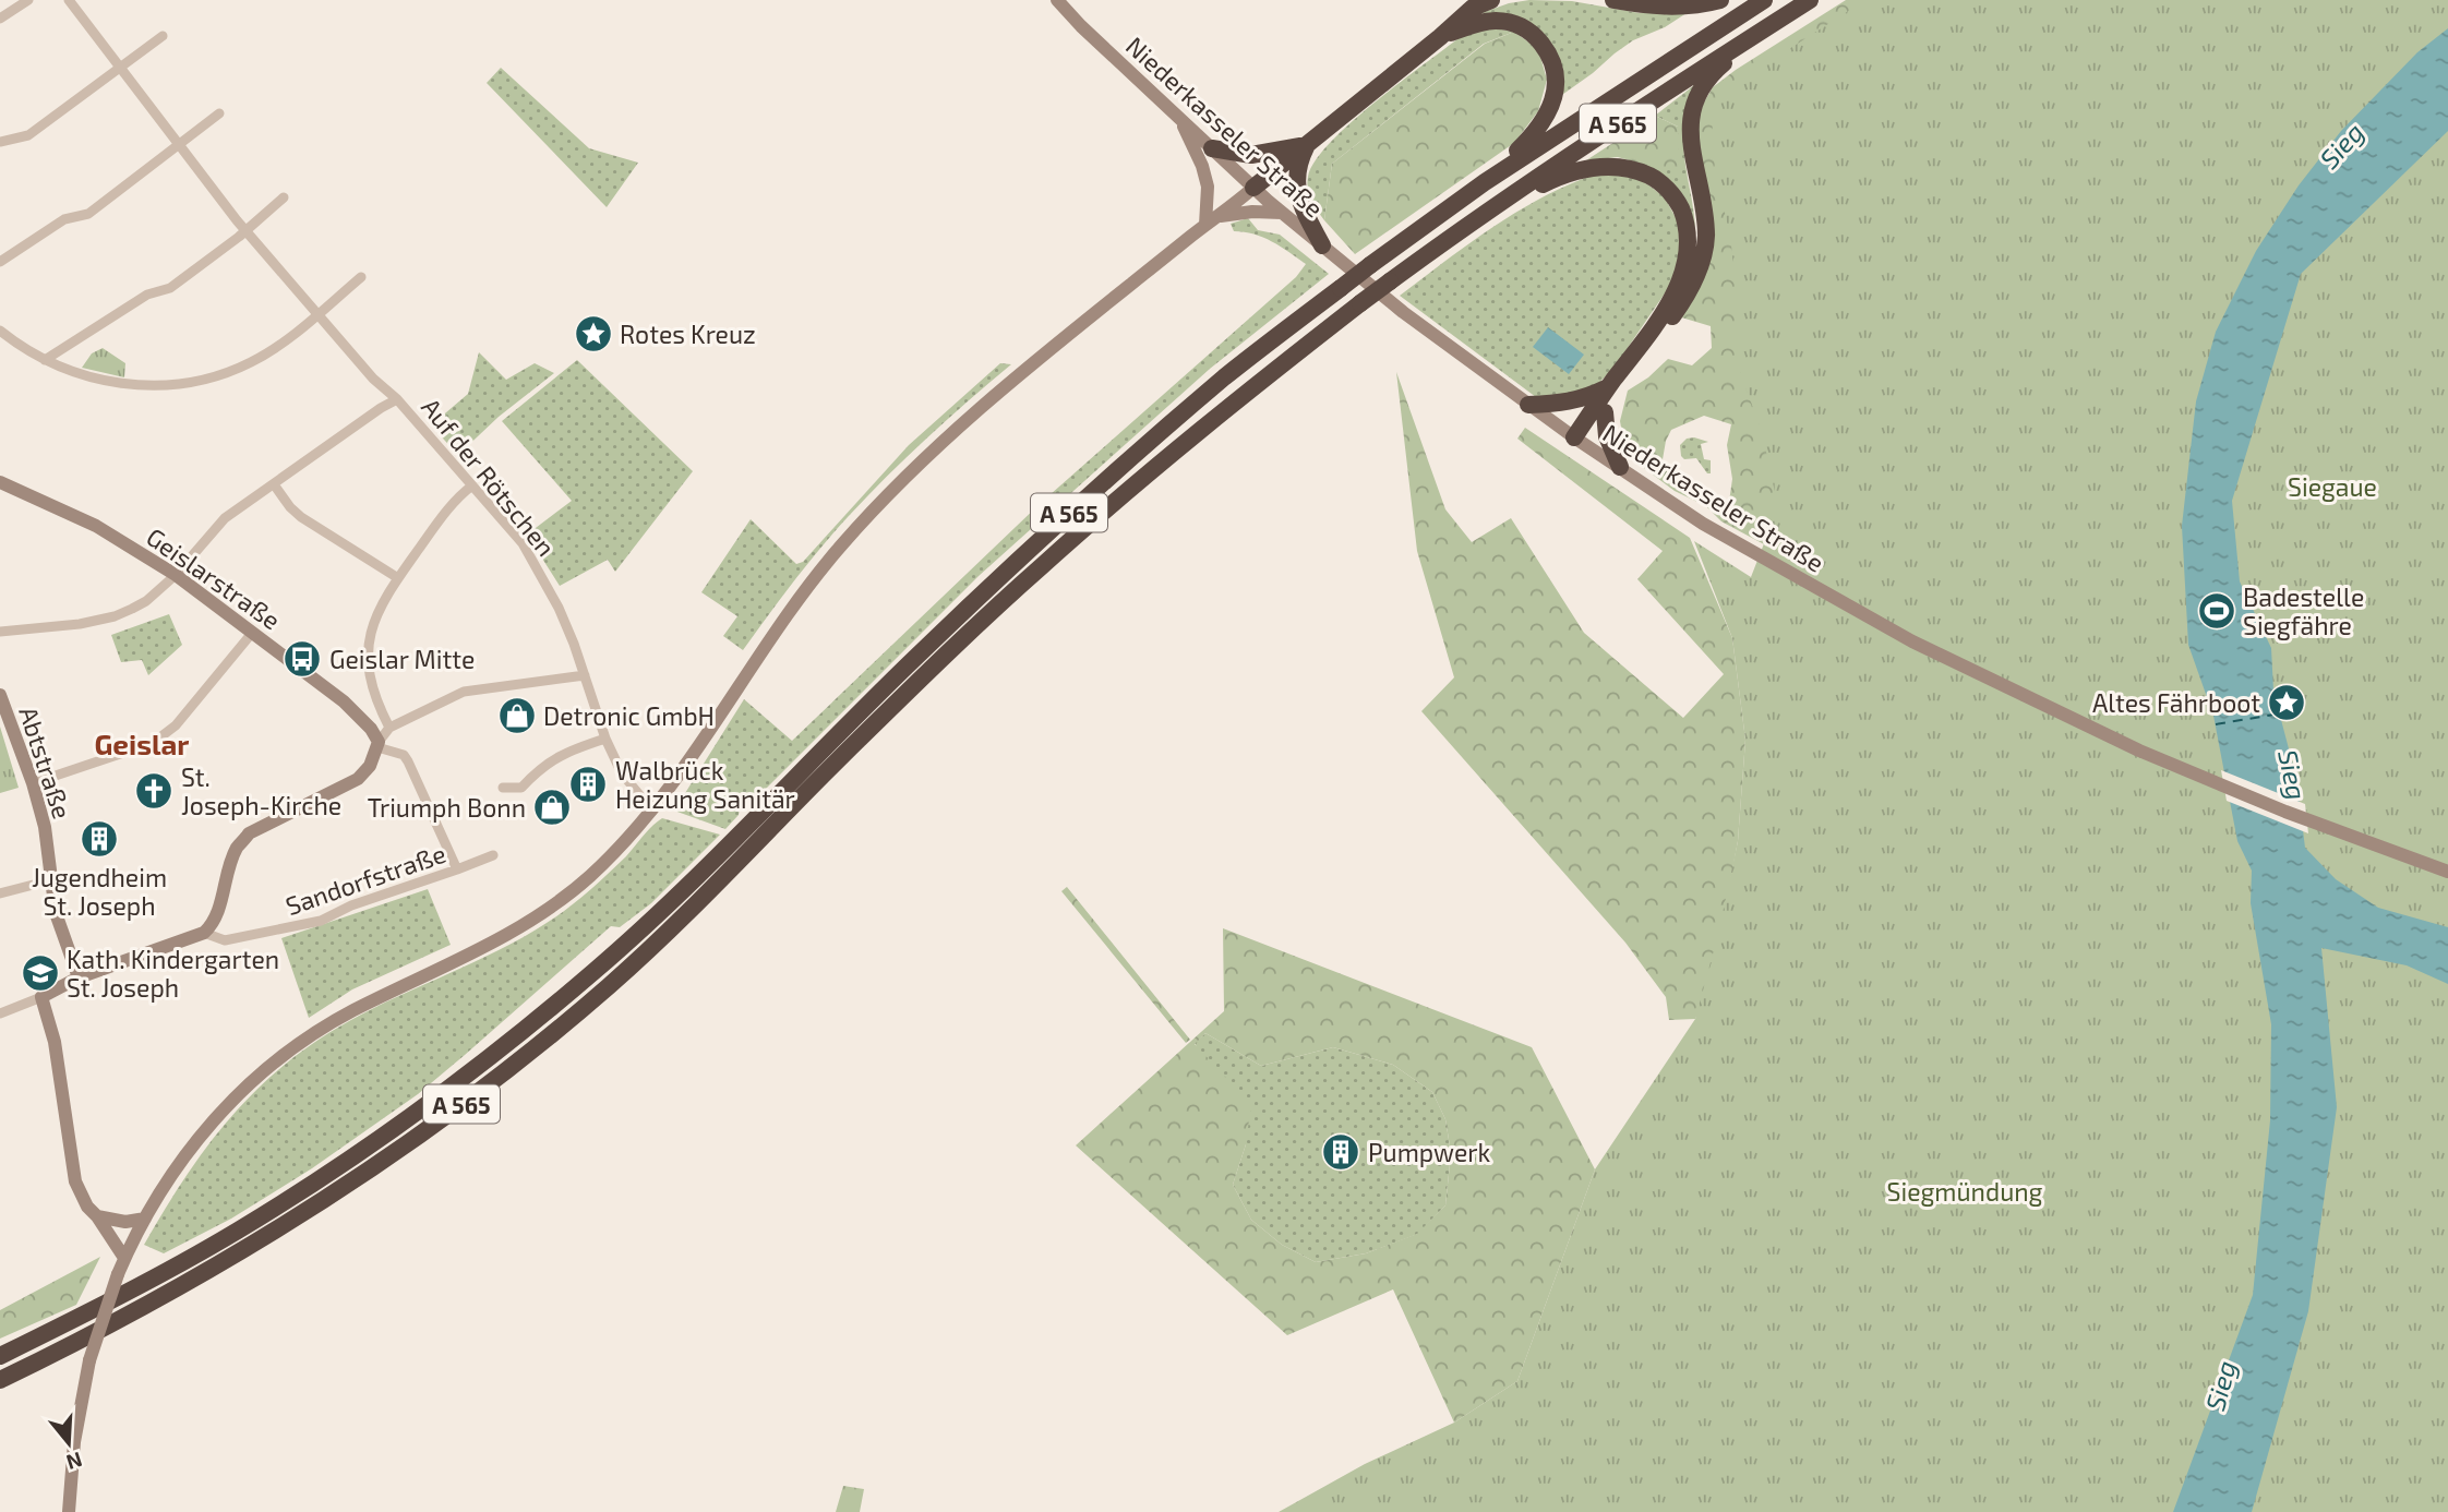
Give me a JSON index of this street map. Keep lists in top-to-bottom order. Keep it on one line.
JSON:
{"streets":{"highway":["A 565"],"main road":["Niederkasseler Straße","Geislarstraße","Abtstraße"],"street":["Auf der Rötschen","Sandorfstraße"]},"districts":["Geislar"],"water":["Sieg"],"parks":["Siegaue","Siegmündung"],"places":{"place":["Rotes Kreuz","Altes Fährboot"],"sports":["Badestelle Siegfähre"],"bus stop":["Geislar Mitte"],"shop":["Detronic GmbH","Triumph Bonn"],"building":["Walbrück Heizung Sanitär","Jugendheim St. Joseph","Pumpwerk"],"church":["St. Joseph-Kirche"],"school or university":["Kath. Kindergarten St. Joseph"]},"north":"bottom"}
